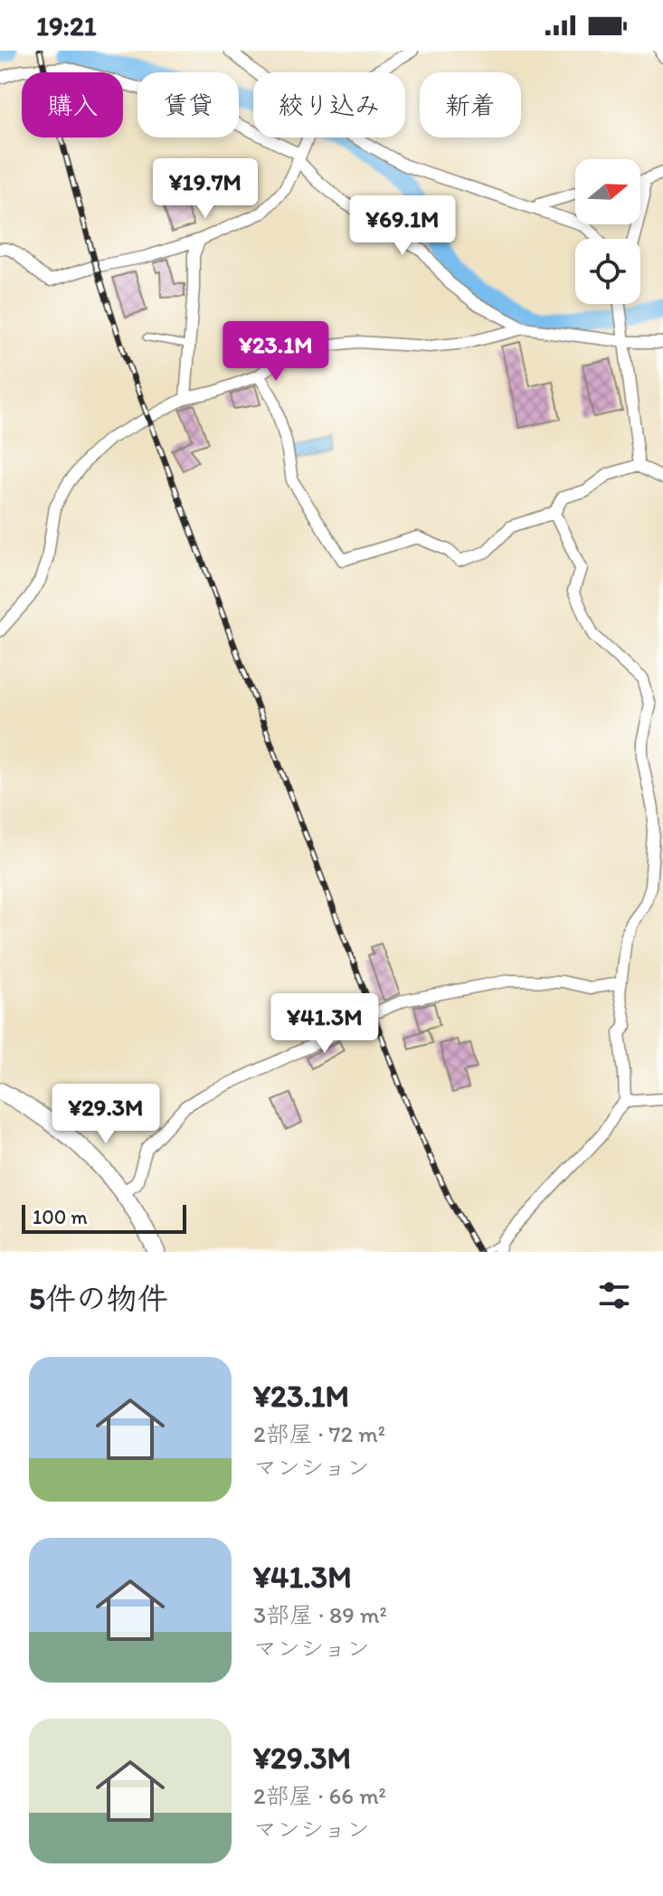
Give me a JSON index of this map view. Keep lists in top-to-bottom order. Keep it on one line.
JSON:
{"scale_bar":"100 m","north":"right","page":{"status":"19:21","chip":["購入","賃貸","絞り込み","新着"],"price":["¥19.7M","¥69.1M","¥23.1M","¥41.3M","¥29.3M"],"scale":"100 m","heading":"5件の物件","list":[{"name":"¥23.1M","note":"2部屋 · 72 m² · マンション"},{"name":"¥41.3M","note":"3部屋 · 89 m² · マンション"},{"name":"¥29.3M","note":"2部屋 · 66 m² · マンション"}]}}
